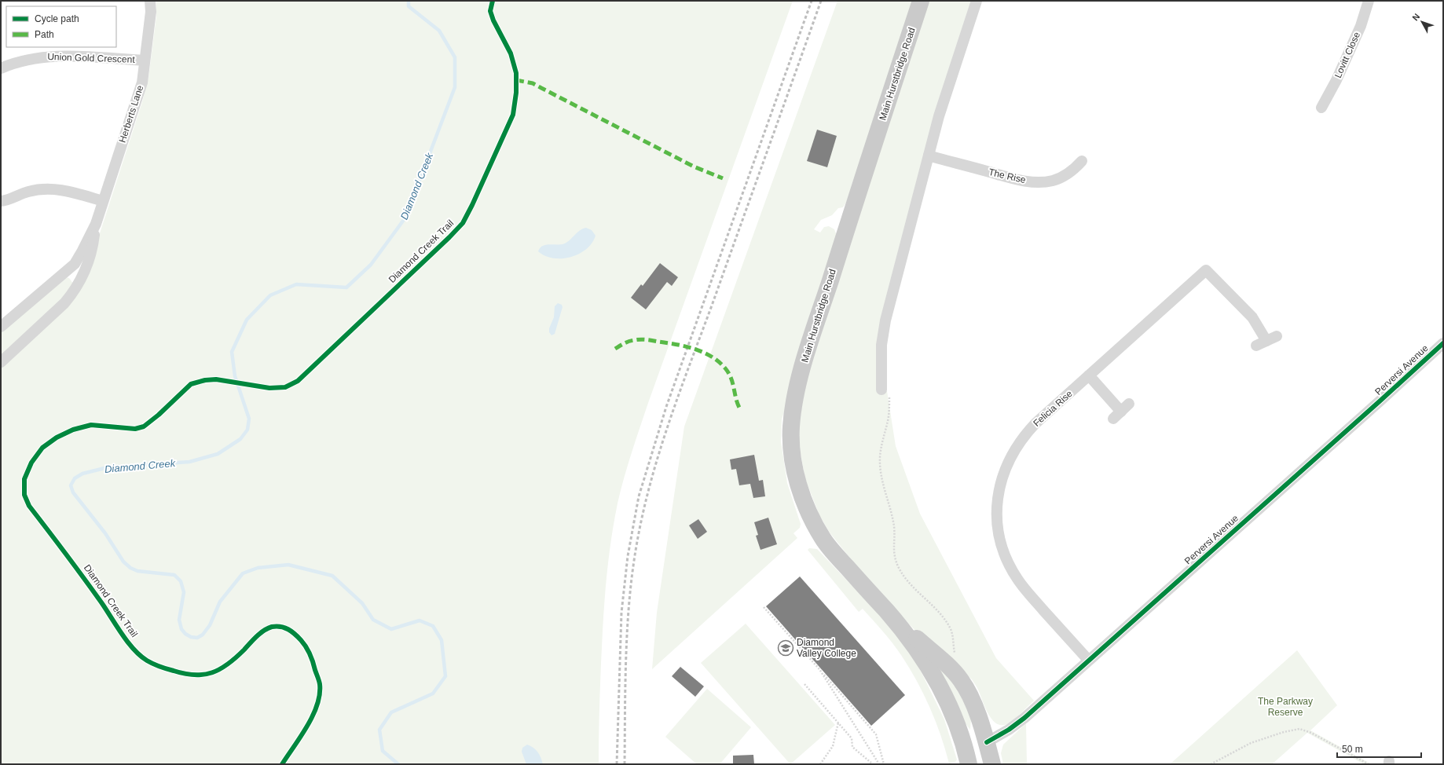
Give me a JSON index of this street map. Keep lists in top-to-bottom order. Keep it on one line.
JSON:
{"streets":{"main road":["Main Hurstbridge Road"],"street":["Lovitt Close","Union Gold Crescent","Herberts Lane","The Rise","Perversi Avenue","Felicia Rise"],"cycle path":["Diamond Creek Trail"]},"crossings":[["Union Gold Crescent","Herberts Lane"],["Main Hurstbridge Road","Perversi Avenue"],["Perversi Avenue","Felicia Rise"]],"water":["Diamond Creek"],"parks":["The Parkway Reserve"],"places":{"school or university":["Diamond Valley College"]},"legend":["Cycle path","Path"],"scale_bar":"50 m","north":"top left"}
